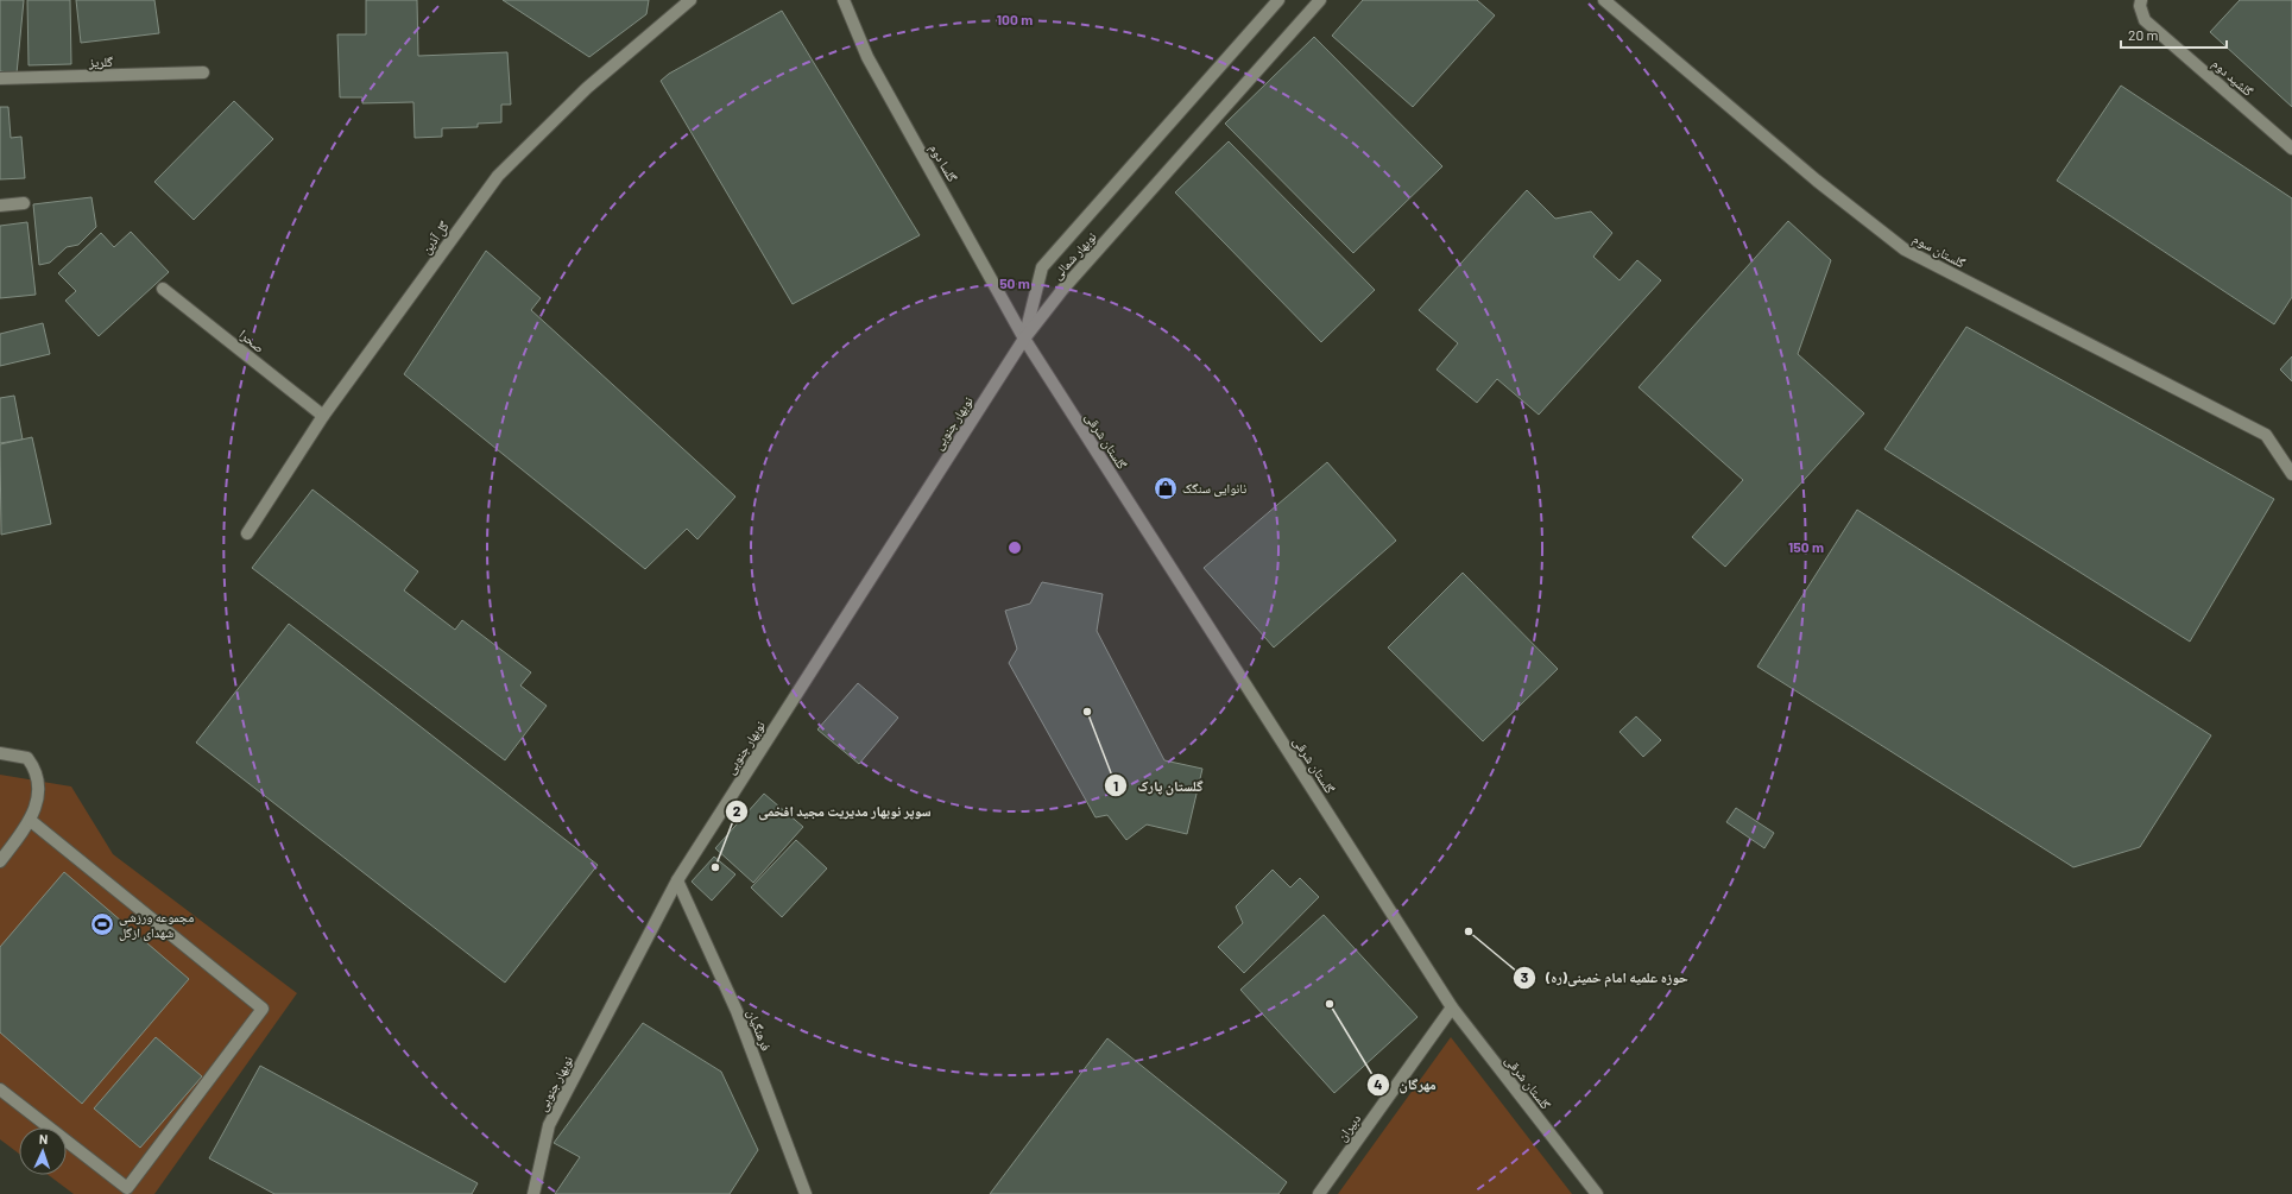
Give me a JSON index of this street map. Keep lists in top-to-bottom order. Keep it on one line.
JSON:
{"streets":{"street":["گلریز","گلشيد دوم","گلسا دوم","گل آذین","گلستان سوم","نوبهار شمالی","صحرا","نوبهار جنوبی","گلستان شرقی","فرهنگیان","دبیران"]},"crossings":[["گلسا دوم","نوبهار شمالی"],["گلسا دوم","نوبهار جنوبی"],["گلسا دوم","گلستان شرقی"],["گل آذین","صحرا"],["نوبهار شمالی","نوبهار جنوبی"],["نوبهار شمالی","گلستان شرقی"],["نوبهار جنوبی","گلستان شرقی"],["نوبهار جنوبی","فرهنگیان"],["گلستان شرقی","دبیران"]],"places":{"shop":["نانوایی سنگک"],"other":["گلستان پارک","سوپر نوبهار مدیریت مجید افخمی","حوزه علمیه امام خمینی(ره)","مهرگان"],"sports":["مجموعه ورزشی شهدای ازگل"]},"scale_bar":"20 m","north":"top","rings":["100 m","50 m","150 m"]}
